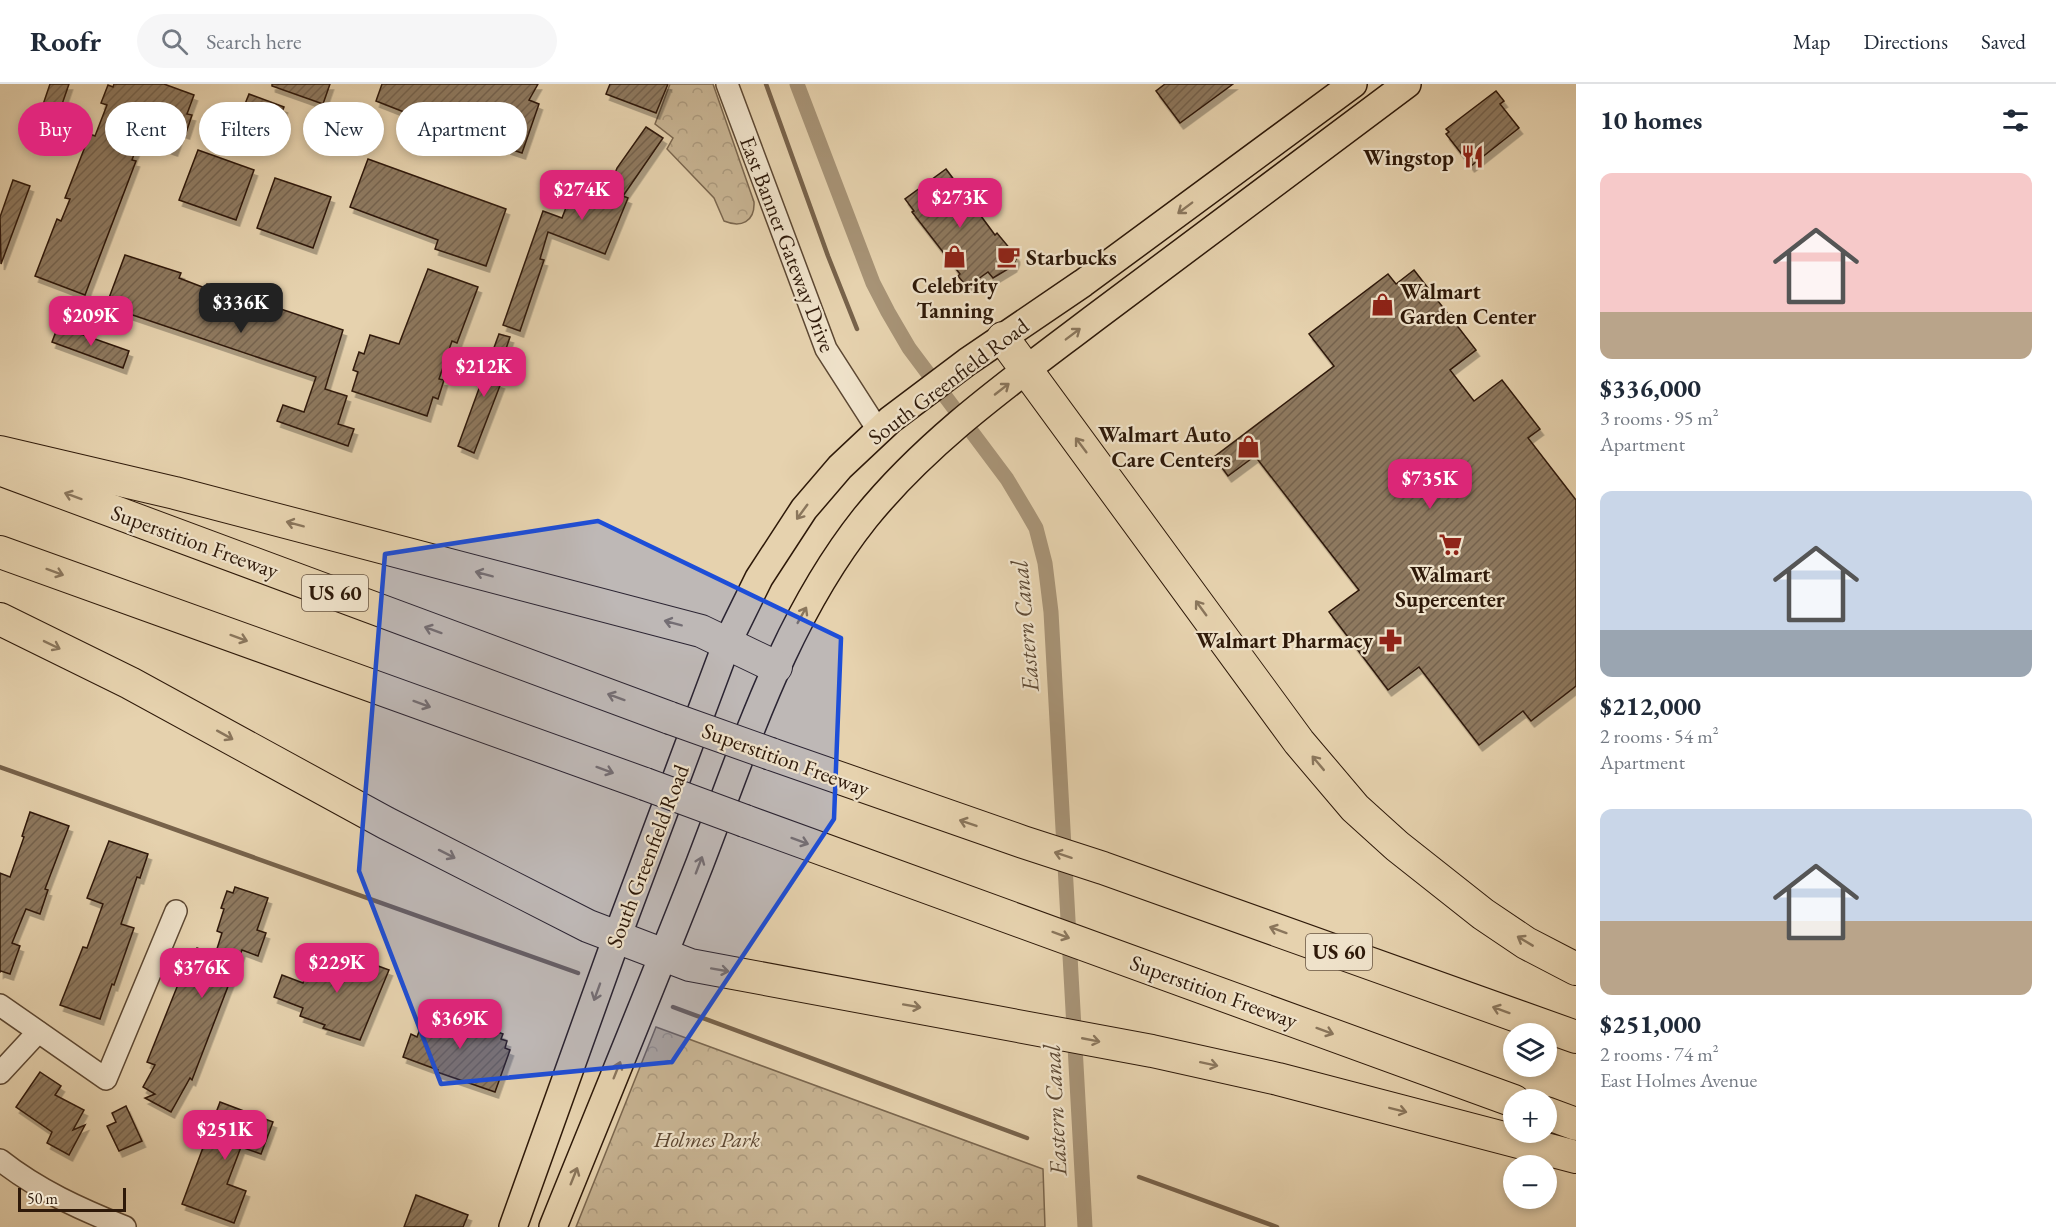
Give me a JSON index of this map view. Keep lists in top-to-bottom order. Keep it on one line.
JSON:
{"streets":{"highway":["Superstition Freeway","US 60"],"main road":["South Greenfield Road"],"street":["East Banner Gateway Drive"]},"crossings":[["East Banner Gateway Drive","South Greenfield Road"]],"water":["Eastern Canal"],"parks":["Holmes Park"],"places":{"restaurant":["Wingstop"],"shop":["Celebrity Tanning","Walmart Garden Center","Walmart Auto Care Centers"],"cafe":["Starbucks"],"supermarket":["Walmart Supercenter"],"pharmacy":["Walmart Pharmacy"]},"scale_bar":"50 m","page":{"header":"Roofr","search":"Search here","nav":["Map","Directions","Saved"],"heading":"10 homes","chip":["Buy","Rent","Filters","New","Apartment"],"list":[{"name":"$336,000","note":"3 rooms · 95 m² · Apartment"},{"name":"$212,000","note":"2 rooms · 54 m² · Apartment"},{"name":"$251,000","note":"2 rooms · 74 m² · East Holmes Avenue"}],"price":["$274K","$273K","$336K","$209K","$212K","$735K","$229K","$376K","$369K","$251K"],"map_buttons":["+","−"],"scale":"50 m"}}
